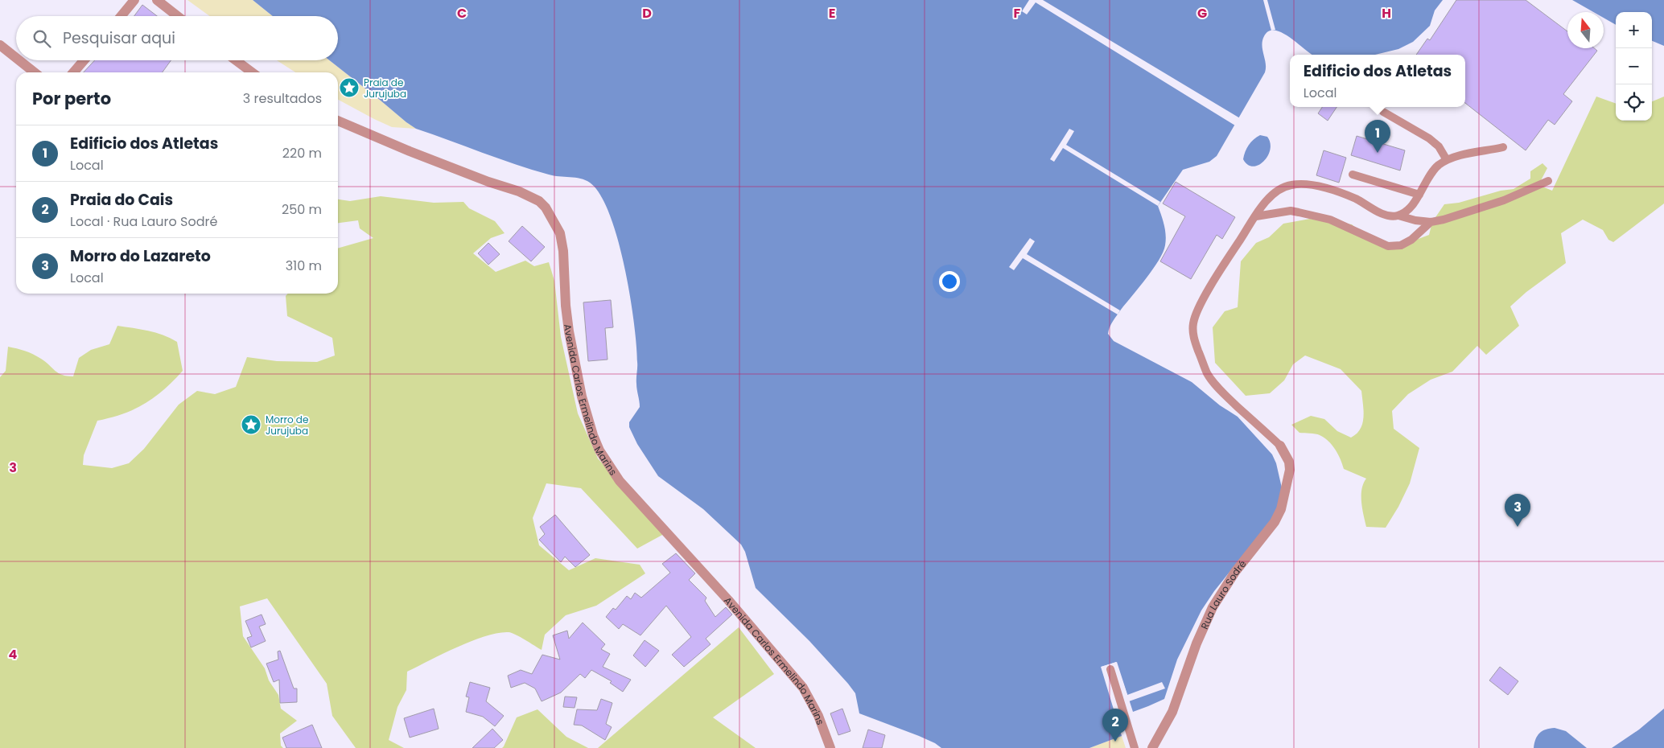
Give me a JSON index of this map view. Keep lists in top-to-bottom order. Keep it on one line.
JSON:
{"streets":{"street":["Avenida Carlos Ermelindo Marins","Rua Lauro Sodré"]},"places":{"place":["Praia de Jurujuba","Morro de Jurujuba"]},"north":"top","page":{"map_buttons":["+","−"],"search":"Pesquisar aqui","popup":["Edificio dos Atletas","Local"],"heading":["Por perto","3 resultados"],"pins":["1","3","2"],"list":[{"mark":"1","name":"Edificio dos Atletas","note":"Local","value":"220 m"},{"mark":"2","name":"Praia do Cais","note":"Local · Rua Lauro Sodré","value":"250 m"},{"mark":"3","name":"Morro do Lazareto","note":"Local","value":"310 m"}]},"grid":{"columns":["C","D","E","F","G","H"],"rows":["3","4"]}}
